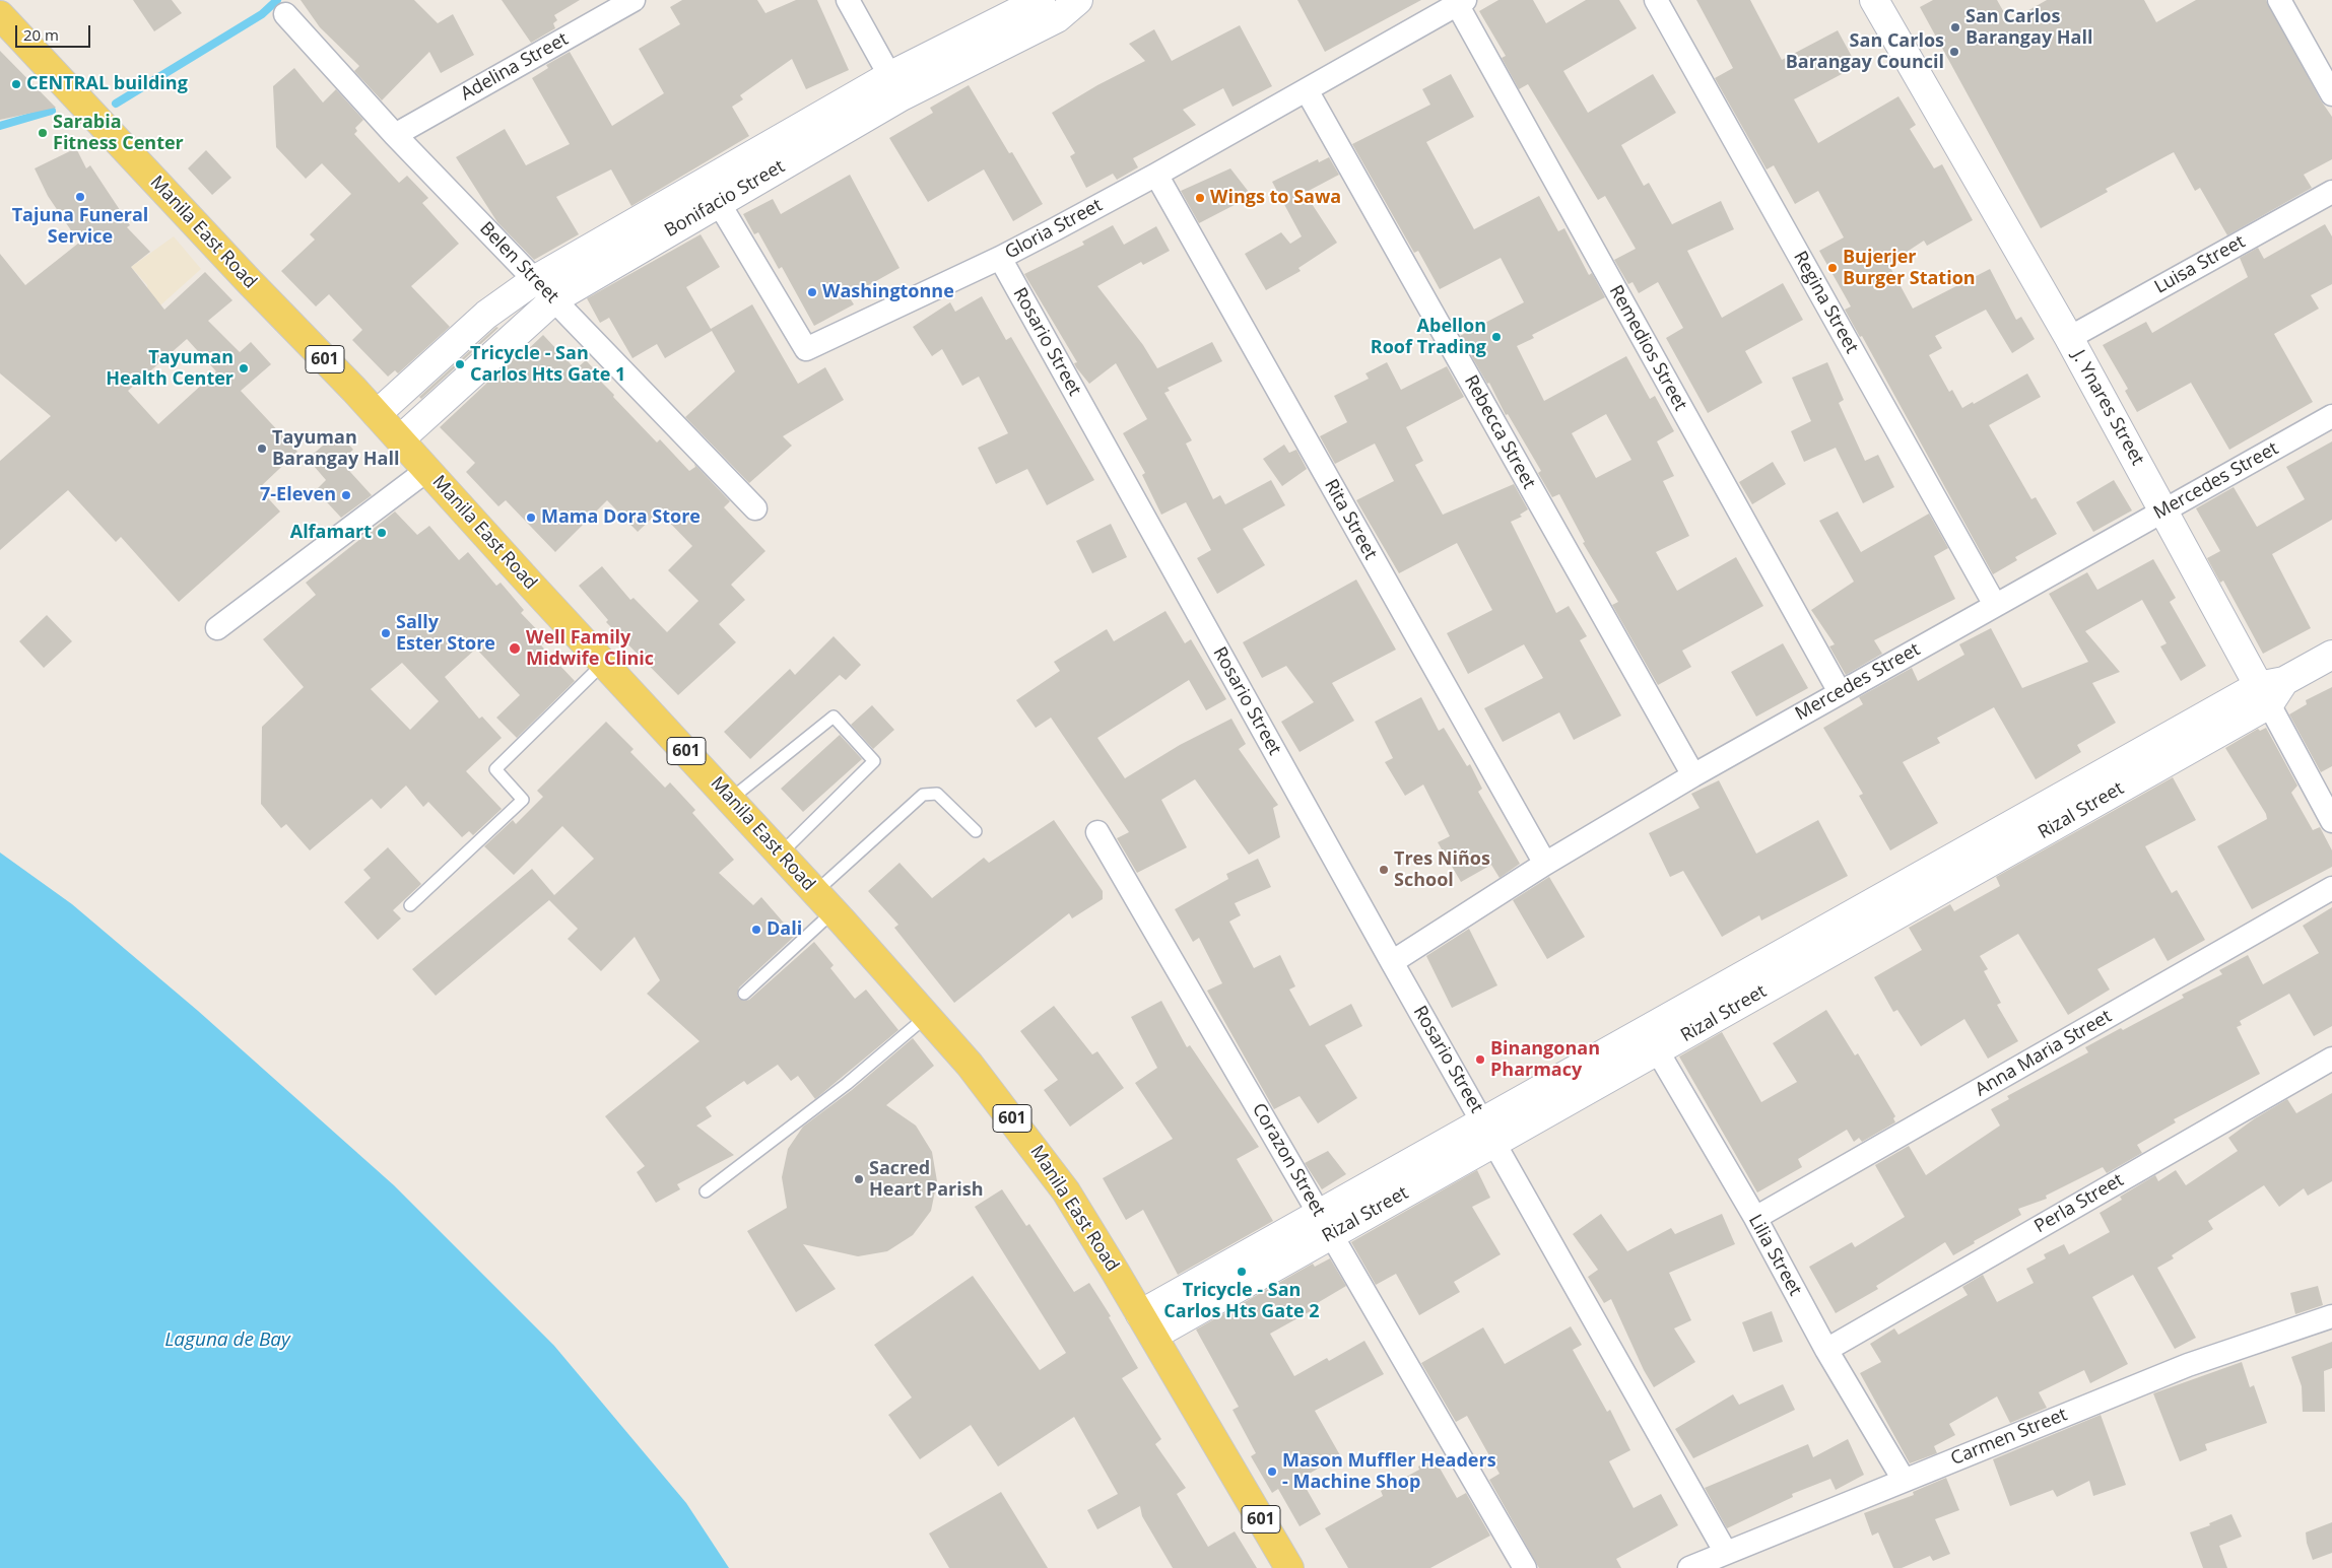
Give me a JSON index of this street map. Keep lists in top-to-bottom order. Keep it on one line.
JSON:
{"streets":{"main road":["Manila East Road","601"],"street":["Adelina Street","Bonifacio Street","Gloria Street","Belen Street","Luisa Street","Regina Street","Rosario Street","Remedios Street","J. Ynares Street","Rebecca Street","Mercedes Street","Rita Street","Rizal Street","Anna Maria Street","Corazon Street","Perla Street","Lilia Street","Carmen Street"]},"crossings":[["Adelina Street","Belen Street"],["Bonifacio Street","Gloria Street"],["Bonifacio Street","Manila East Road"],["Bonifacio Street","Belen Street"],["Gloria Street","Rosario Street"],["Gloria Street","Remedios Street"],["Gloria Street","Rebecca Street"],["Gloria Street","Rita Street"],["Manila East Road","Rizal Street"],["Luisa Street","J. Ynares Street"],["Regina Street","Mercedes Street"],["Rosario Street","Mercedes Street"],["Rosario Street","Rizal Street"],["Rosario Street","Carmen Street"],["Remedios Street","Mercedes Street"],["J. Ynares Street","Mercedes Street"],["J. Ynares Street","Rizal Street"],["Rebecca Street","Mercedes Street"],["Mercedes Street","Rita Street"],["Rizal Street","Corazon Street"],["Rizal Street","Lilia Street"],["Anna Maria Street","Lilia Street"],["Perla Street","Lilia Street"],["Lilia Street","Carmen Street"]],"water":["Laguna de Bay"],"places":["San Carlos Barangay Hall","San Carlos Barangay Council","CENTRAL building","Sarabia Fitness Center","Tajuna Funeral Service","Wings to Sawa","Bujerjer Burger Station","Washingtonne","Abellon Roof Trading","Tricycle - San Carlos Hts Gate 1","Tayuman Health Center","Tayuman Barangay Hall","7-Eleven","Mama Dora Store","Alfamart","Sally Ester Store","Well Family Midwife Clinic","Tres Niños School","Dali","Binangonan Pharmacy","Sacred Heart Parish","Tricycle - San Carlos Hts Gate 2","Mason Muffler Headers - Machine Shop"],"scale_bar":"20 m"}
